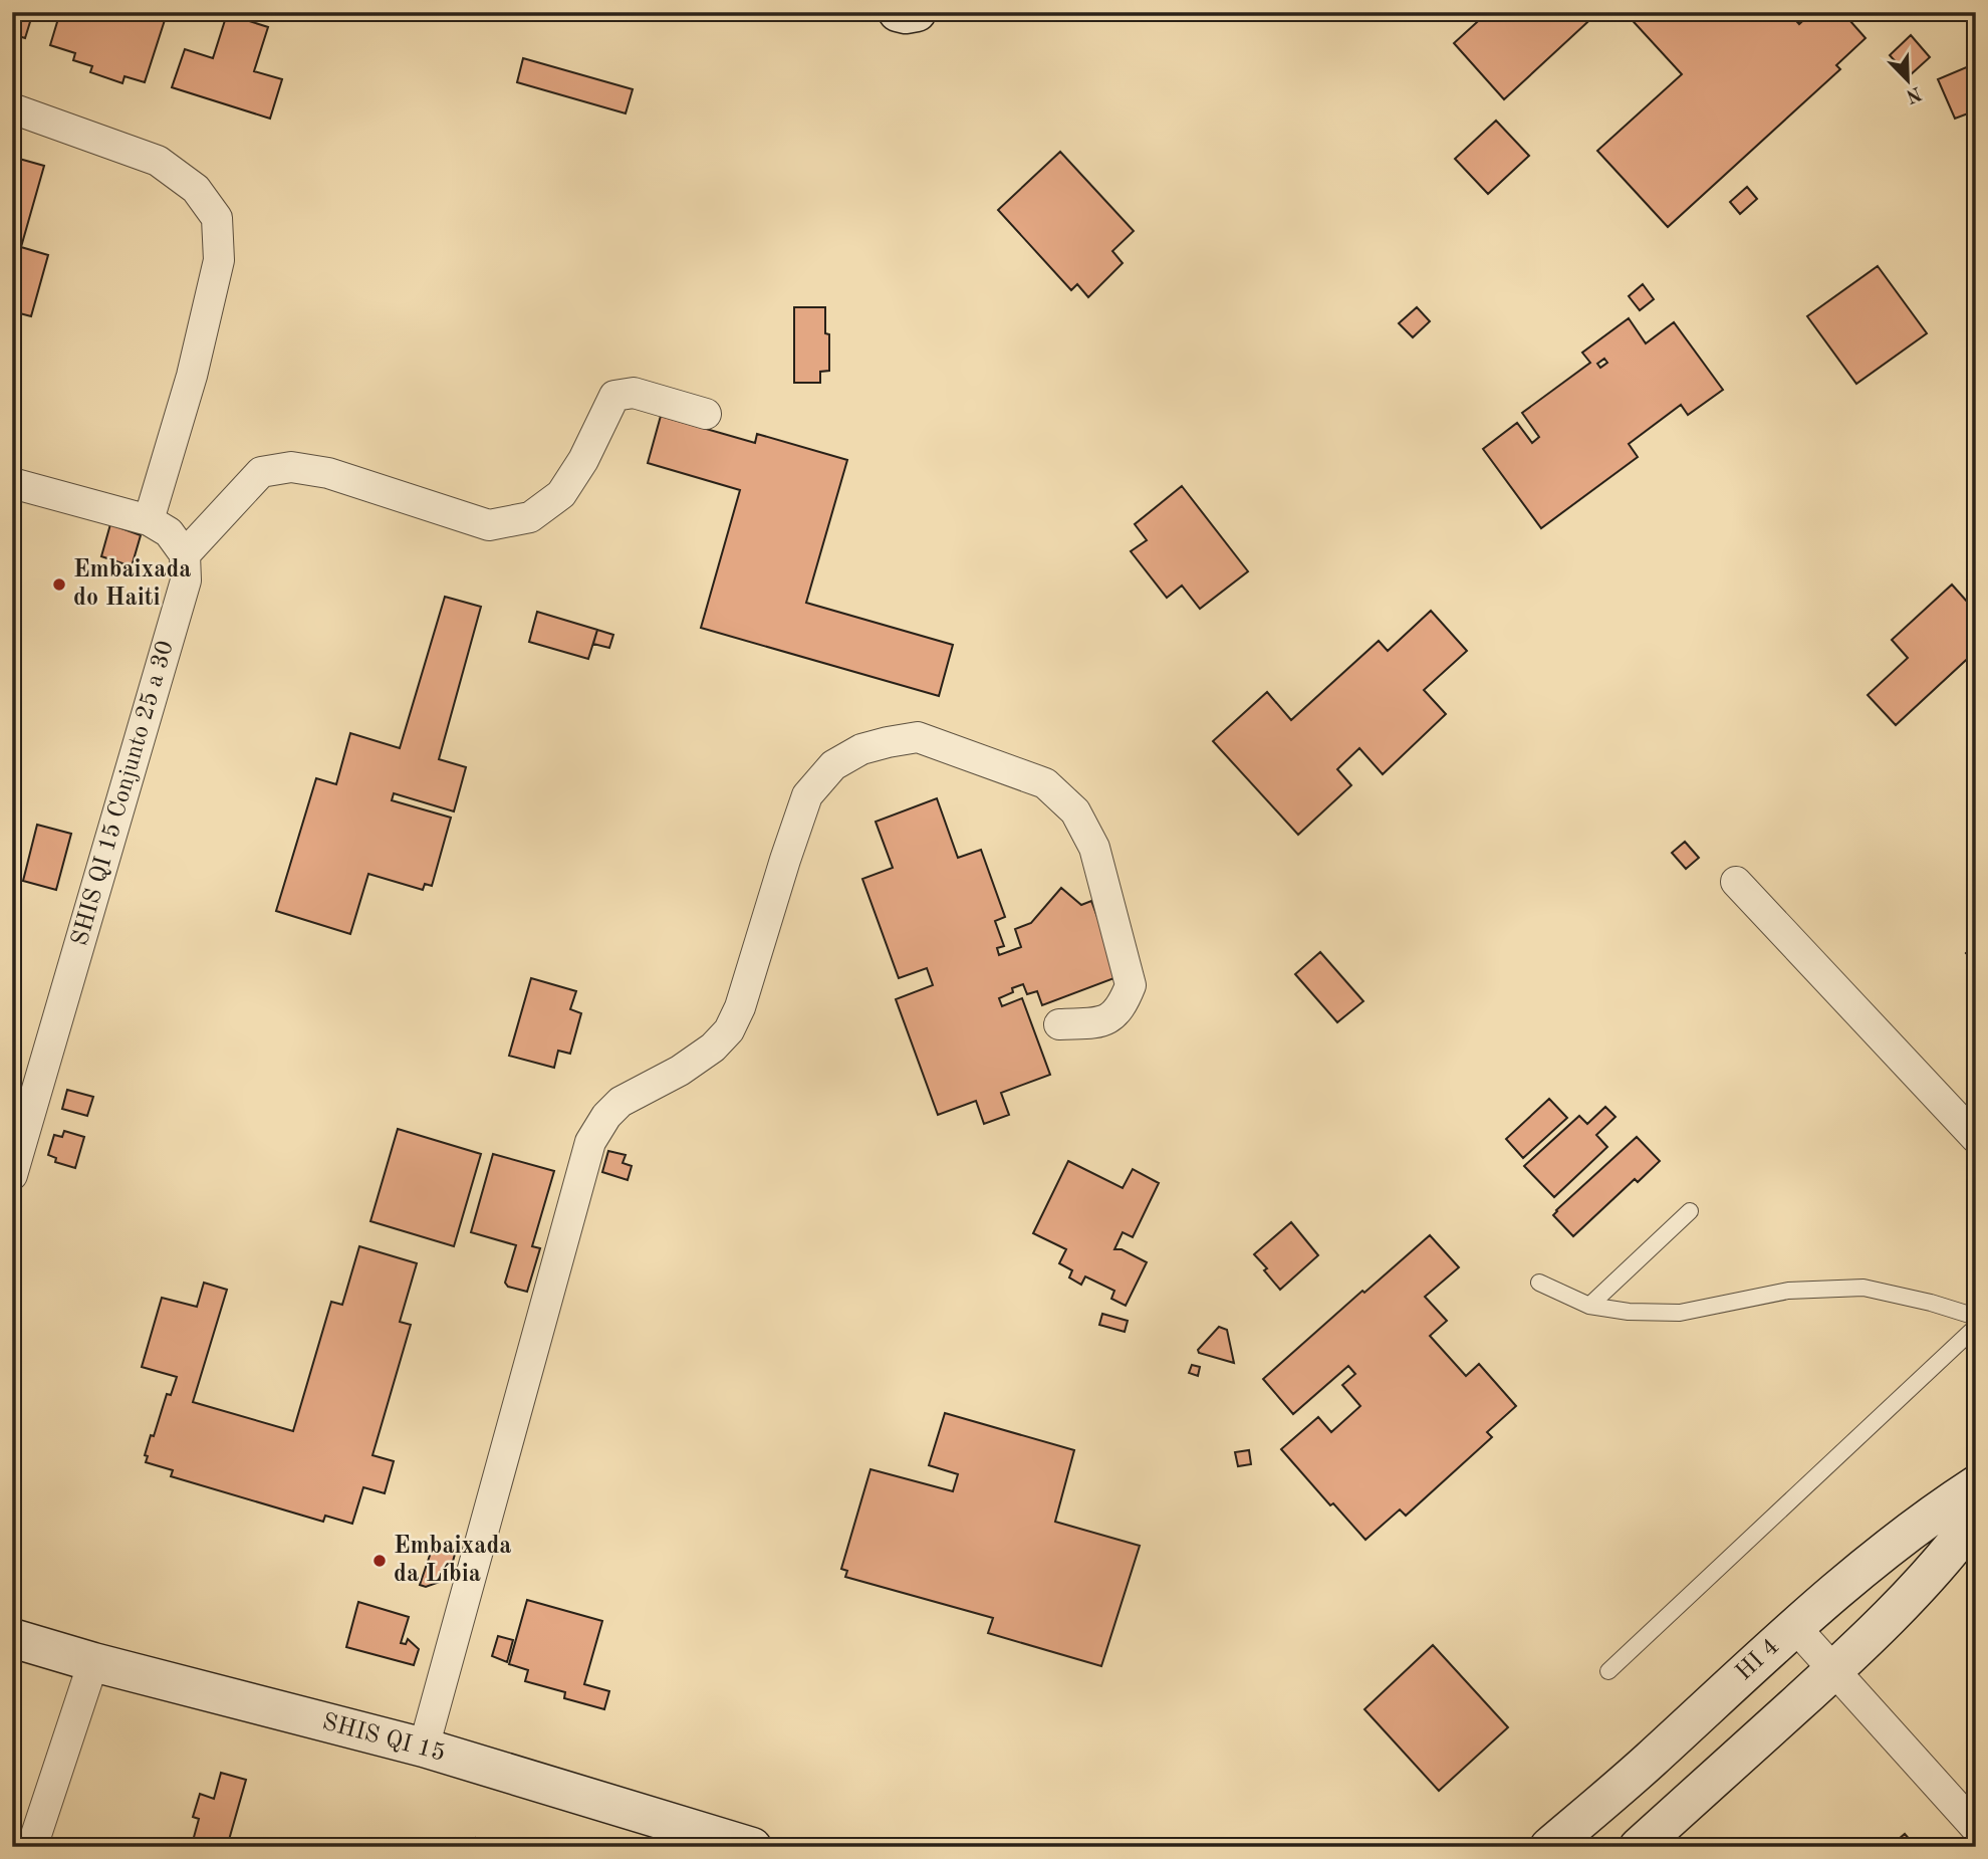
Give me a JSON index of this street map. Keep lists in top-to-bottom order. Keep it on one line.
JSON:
{"streets":{"street":["SHIS QI 15 Conjunto 25 a 30","HI 4","SHIS QI 15"]},"places":["Embaixada do Haiti","Embaixada da Líbia"],"north":"bottom right"}
